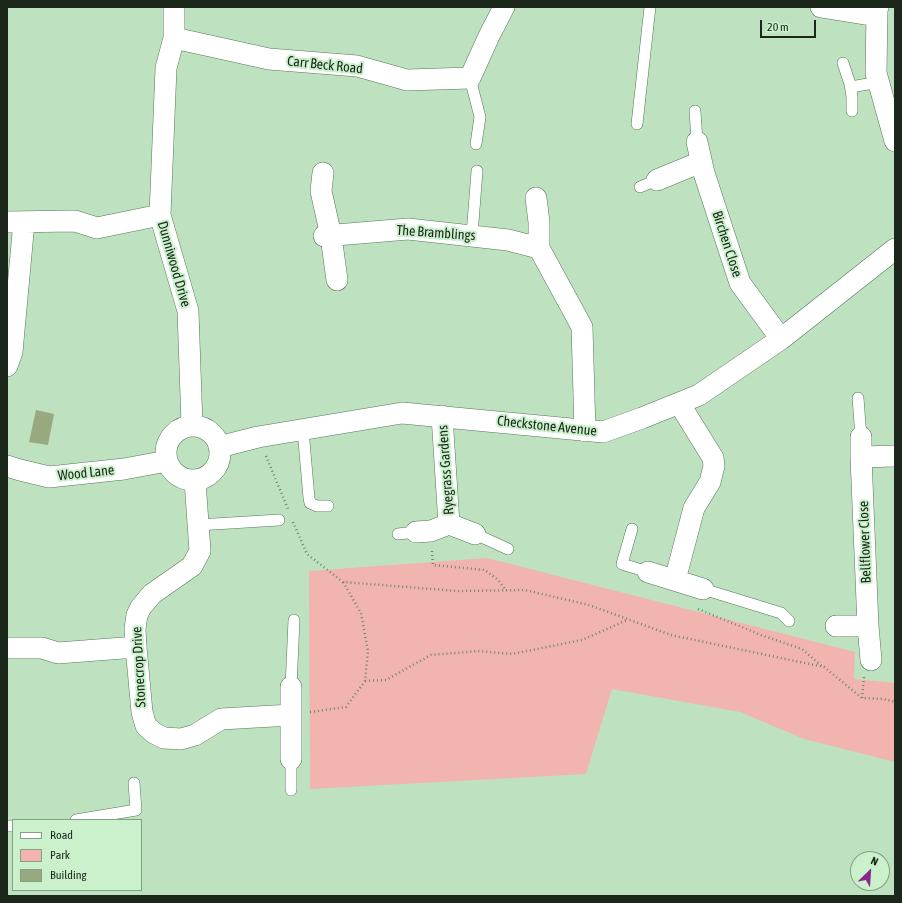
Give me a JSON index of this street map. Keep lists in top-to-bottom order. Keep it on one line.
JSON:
{"streets":{"street":["Carr Beck Road","The Bramblings","Birchen Close","Dunniwood Drive","Checkstone Avenue","Ryegrass Gardens","Wood Lane","Bellflower Close","Stonecrop Drive"]},"crossings":[["Carr Beck Road","Dunniwood Drive"],["Birchen Close","Checkstone Avenue"],["Dunniwood Drive","Checkstone Avenue"],["Dunniwood Drive","Wood Lane"],["Dunniwood Drive","Stonecrop Drive"],["Checkstone Avenue","Ryegrass Gardens"],["Checkstone Avenue","Wood Lane"],["Checkstone Avenue","Stonecrop Drive"],["Wood Lane","Stonecrop Drive"]],"legend":["Road","Park","Building"],"scale_bar":"20 m","north":"top right"}
